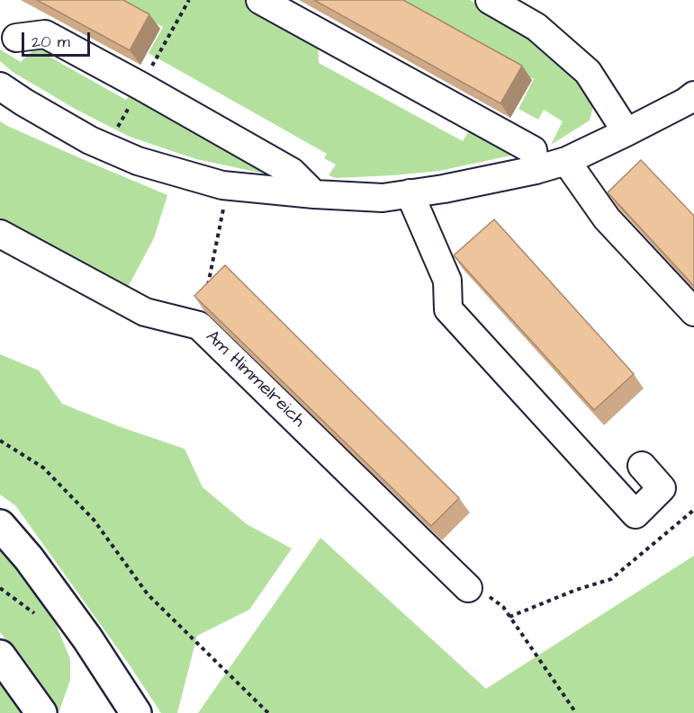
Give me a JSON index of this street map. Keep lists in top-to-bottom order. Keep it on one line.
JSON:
{"streets":{"street":["Am Himmelreich"]},"scale_bar":"20 m"}
